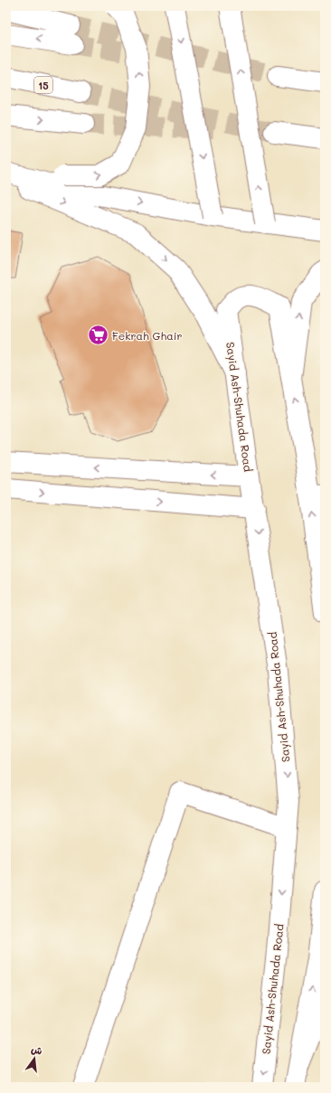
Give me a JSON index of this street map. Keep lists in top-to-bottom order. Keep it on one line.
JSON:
{"streets":{"main road":["15","Sayid Ash-Shuhada Road"]},"places":{"supermarket":["Fekrah Ghair"]},"north":"top"}
